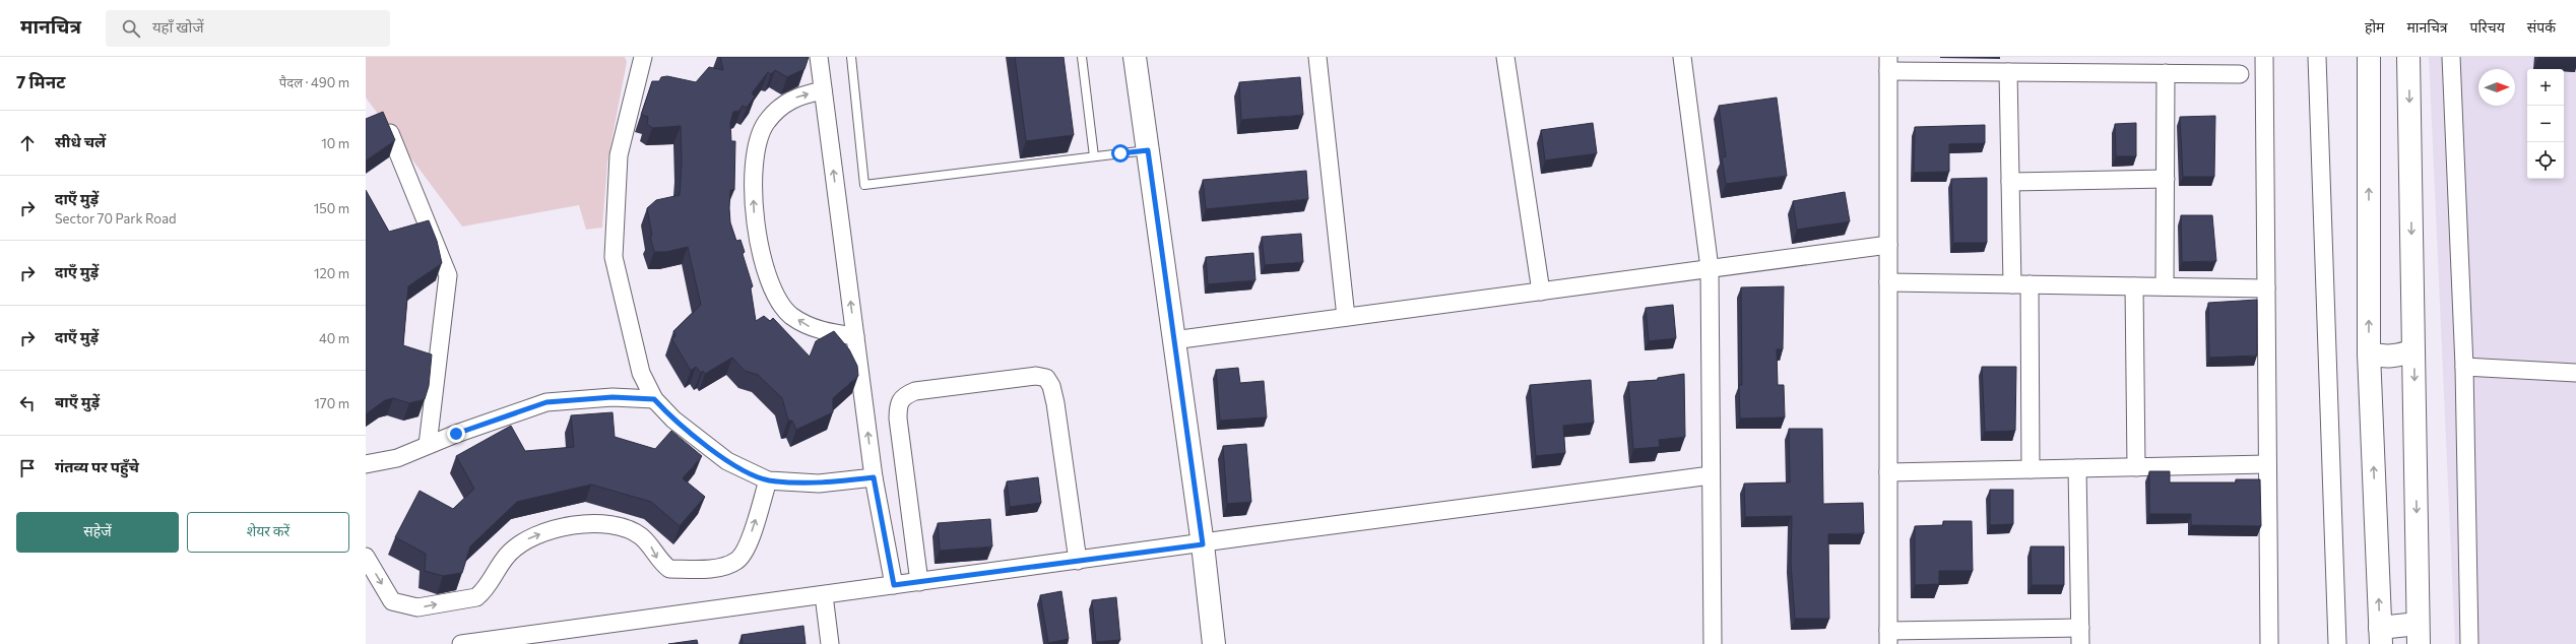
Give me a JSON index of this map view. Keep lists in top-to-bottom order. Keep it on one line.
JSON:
{"north":"right","page":{"header":"मानचित्र","search":"यहाँ खोजें","nav":["होम","मानचित्र","परिचय","संपर्क"],"heading":["7 मिनट","पैदल · 490 m"],"map_buttons":["+","−"],"list":[["सीधे चलें","10 m"],["दाएँ मुड़ें","Sector 70 Park Road","150 m"],["दाएँ मुड़ें","120 m"],["दाएँ मुड़ें","40 m"],["बाएँ मुड़ें","170 m"],"गंतव्य पर पहुँचे"],"buttons":["सहेजें","शेयर करें"]}}
